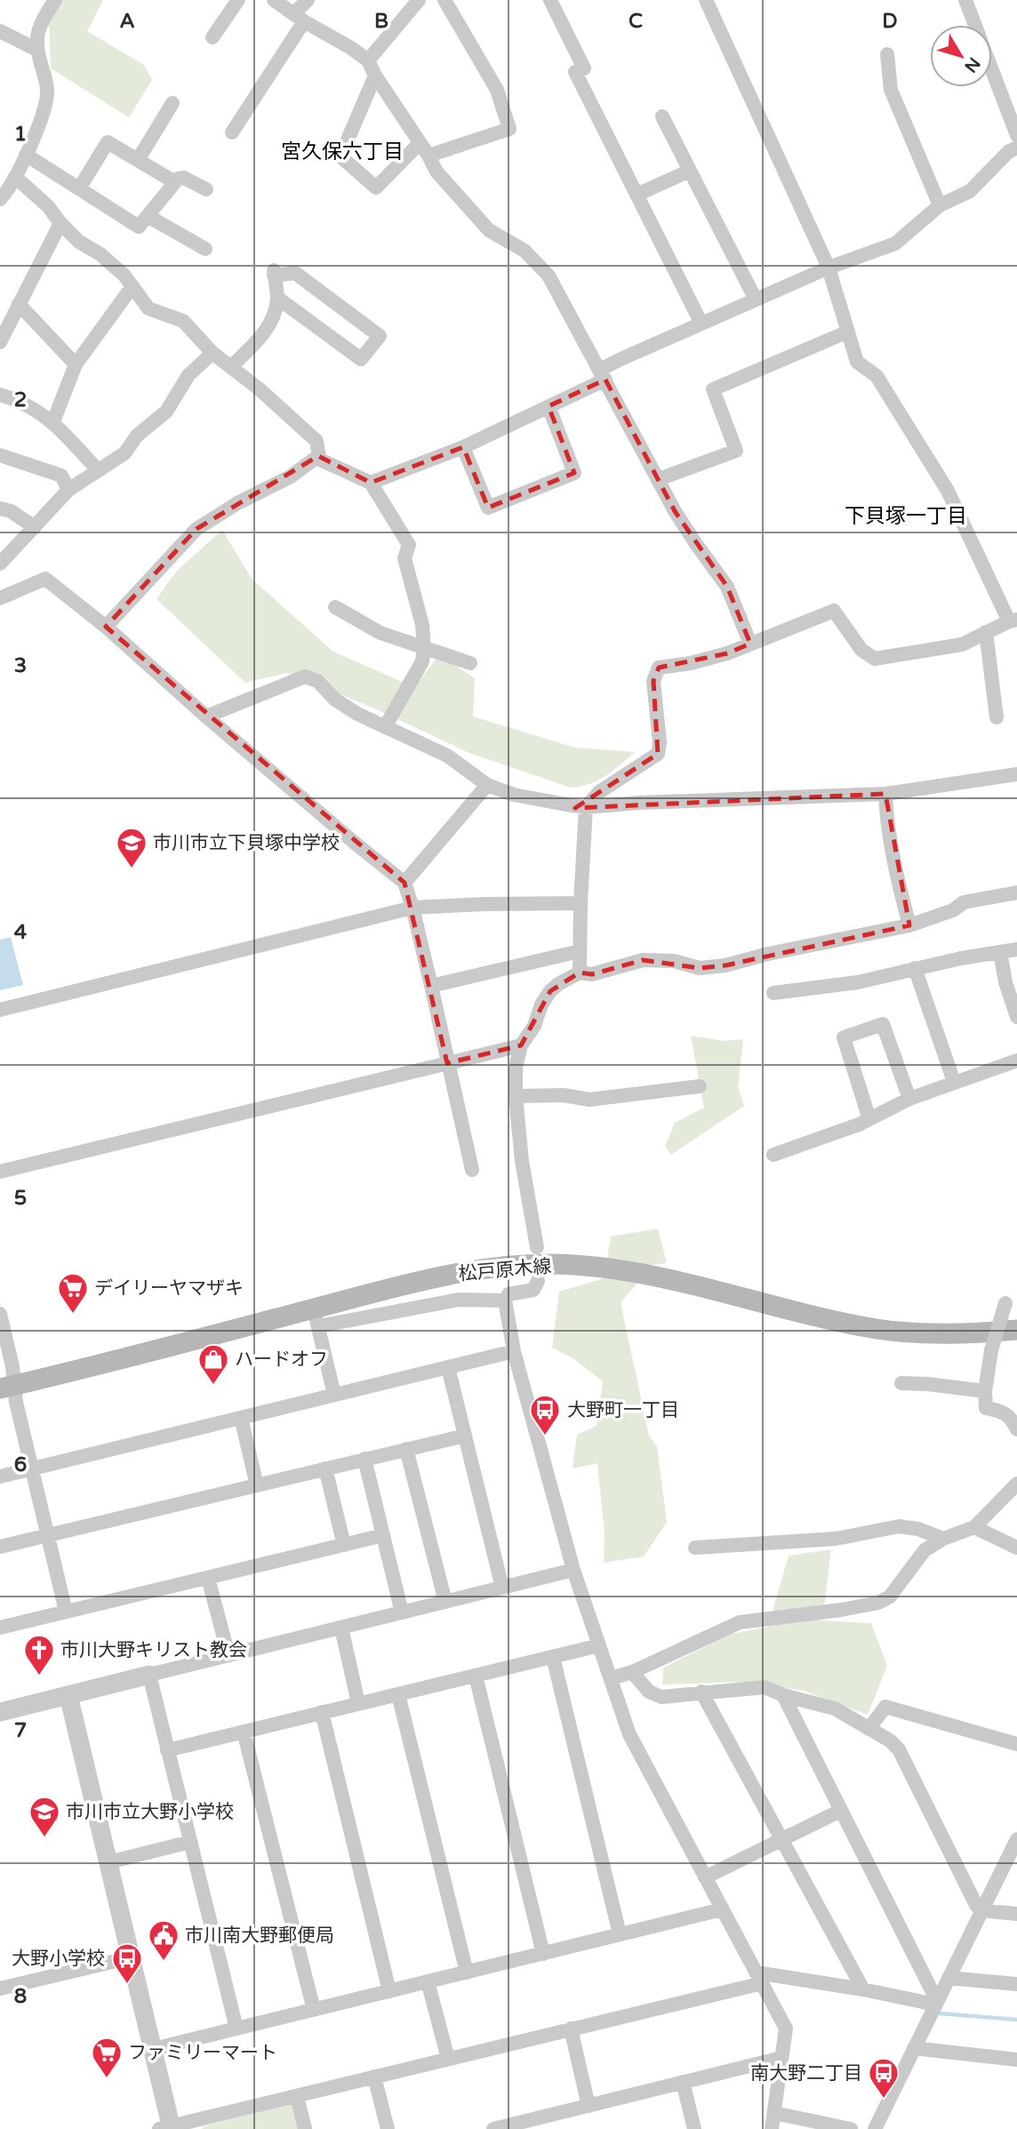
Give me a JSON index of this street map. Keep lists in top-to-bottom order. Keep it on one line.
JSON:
{"streets":{"main road":["松戸原木線"]},"districts":["宮久保六丁目","下貝塚一丁目"],"places":{"school or university":["市川市立下貝塚中学校","市川市立大野小学校"],"supermarket":["デイリーヤマザキ","ファミリーマート"],"shop":["ハードオフ"],"bus stop":["大野町一丁目","大野小学校","南大野二丁目"],"church":["市川大野キリスト教会"],"public building":["市川南大野郵便局"]},"north":"bottom right","grid":{"columns":["A","B","C","D"],"rows":["1","2","3","4","5","6","7","8"]}}
